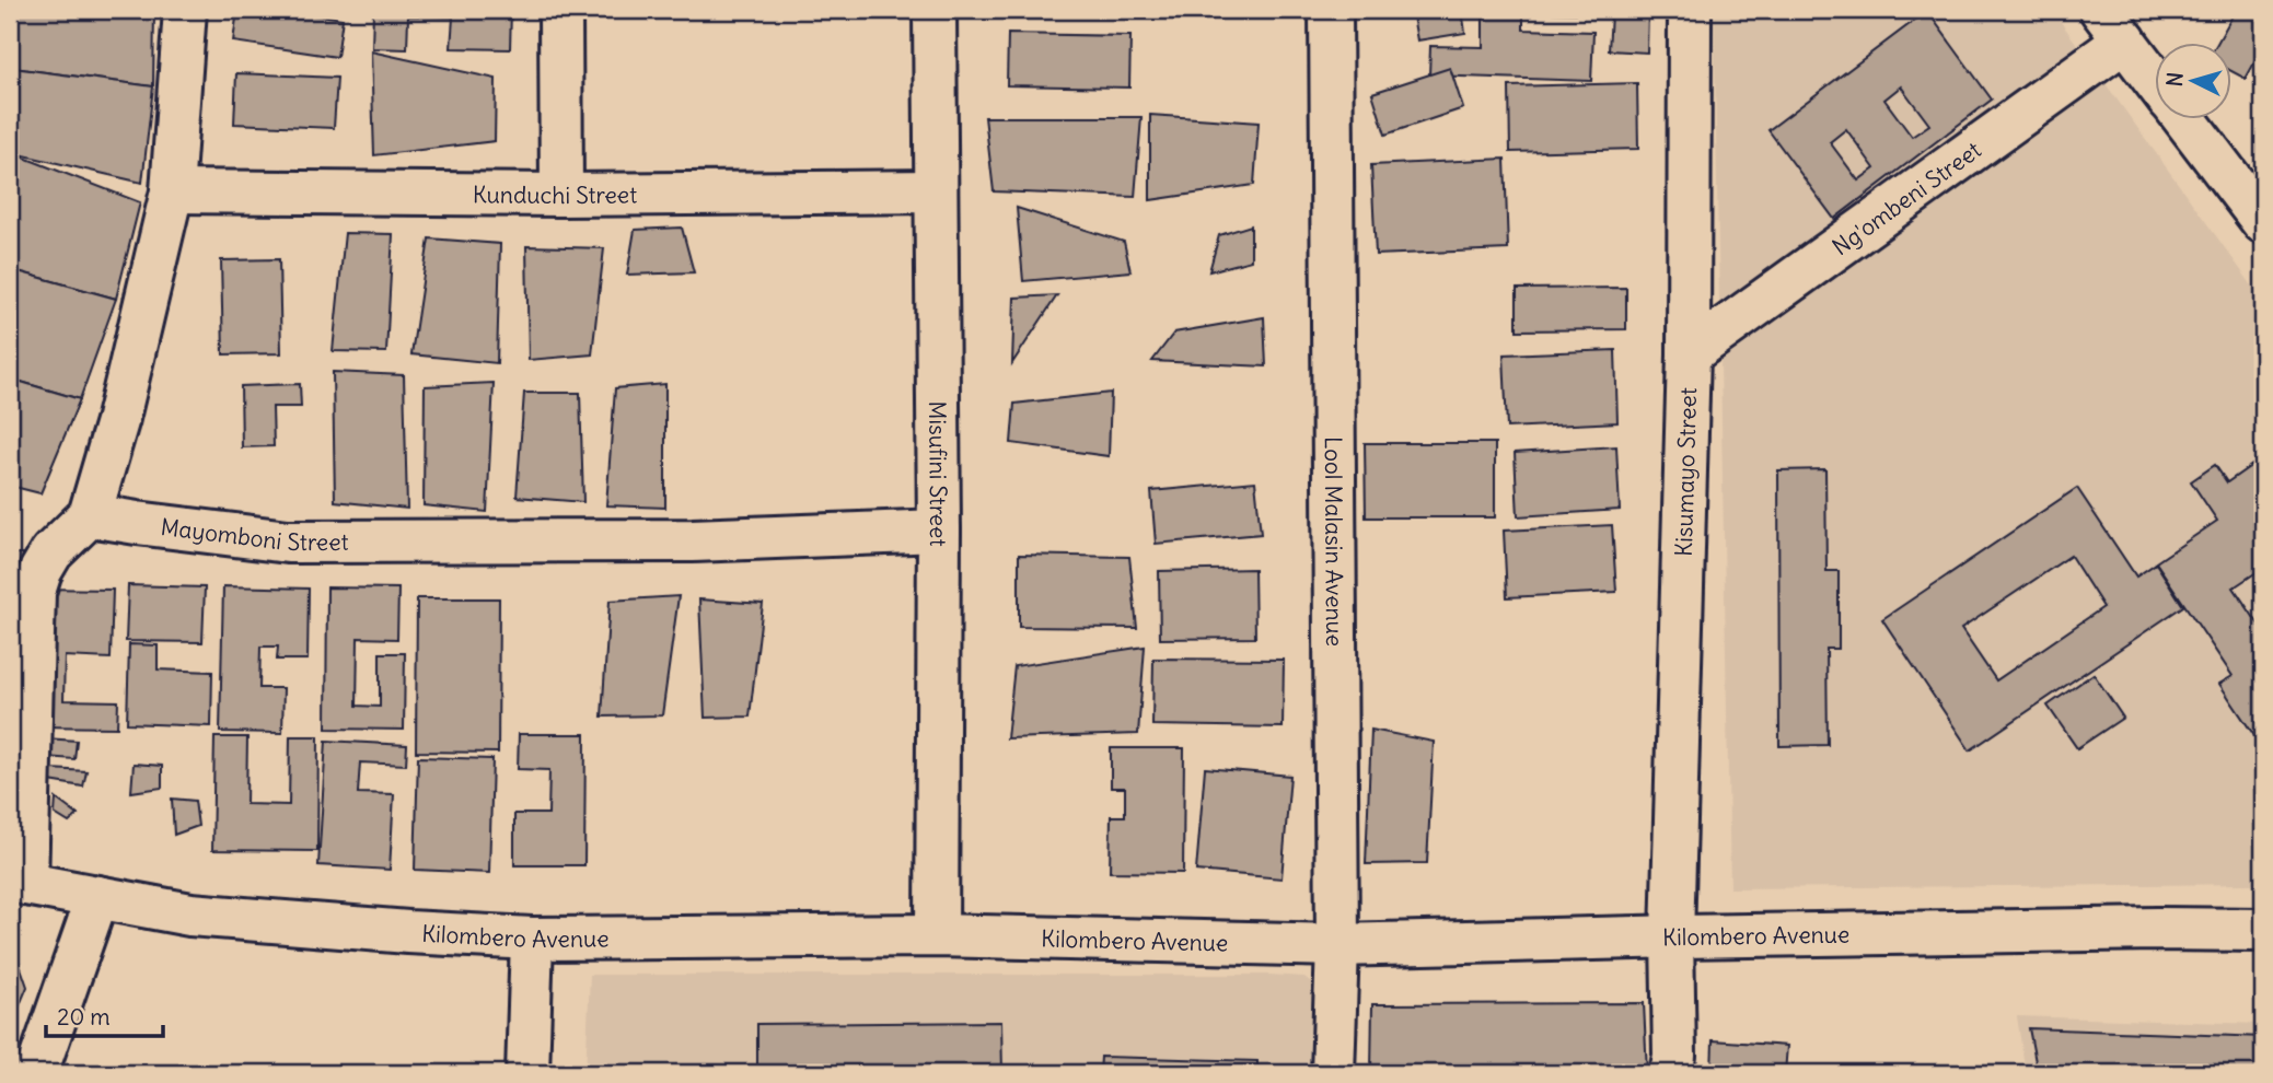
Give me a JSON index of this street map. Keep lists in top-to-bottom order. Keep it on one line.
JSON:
{"streets":{"street":["Kunduchi Street","Ng'ombeni Street","Misufini Street","Kisumayo Street","Mayomboni Street","Lool Malasin Avenue","Kilombero Avenue"]},"crossings":[["Kunduchi Street","Misufini Street"],["Ng'ombeni Street","Kisumayo Street"],["Misufini Street","Mayomboni Street"],["Misufini Street","Kilombero Avenue"],["Kisumayo Street","Kilombero Avenue"],["Lool Malasin Avenue","Kilombero Avenue"]],"scale_bar":"20 m","north":"left"}
